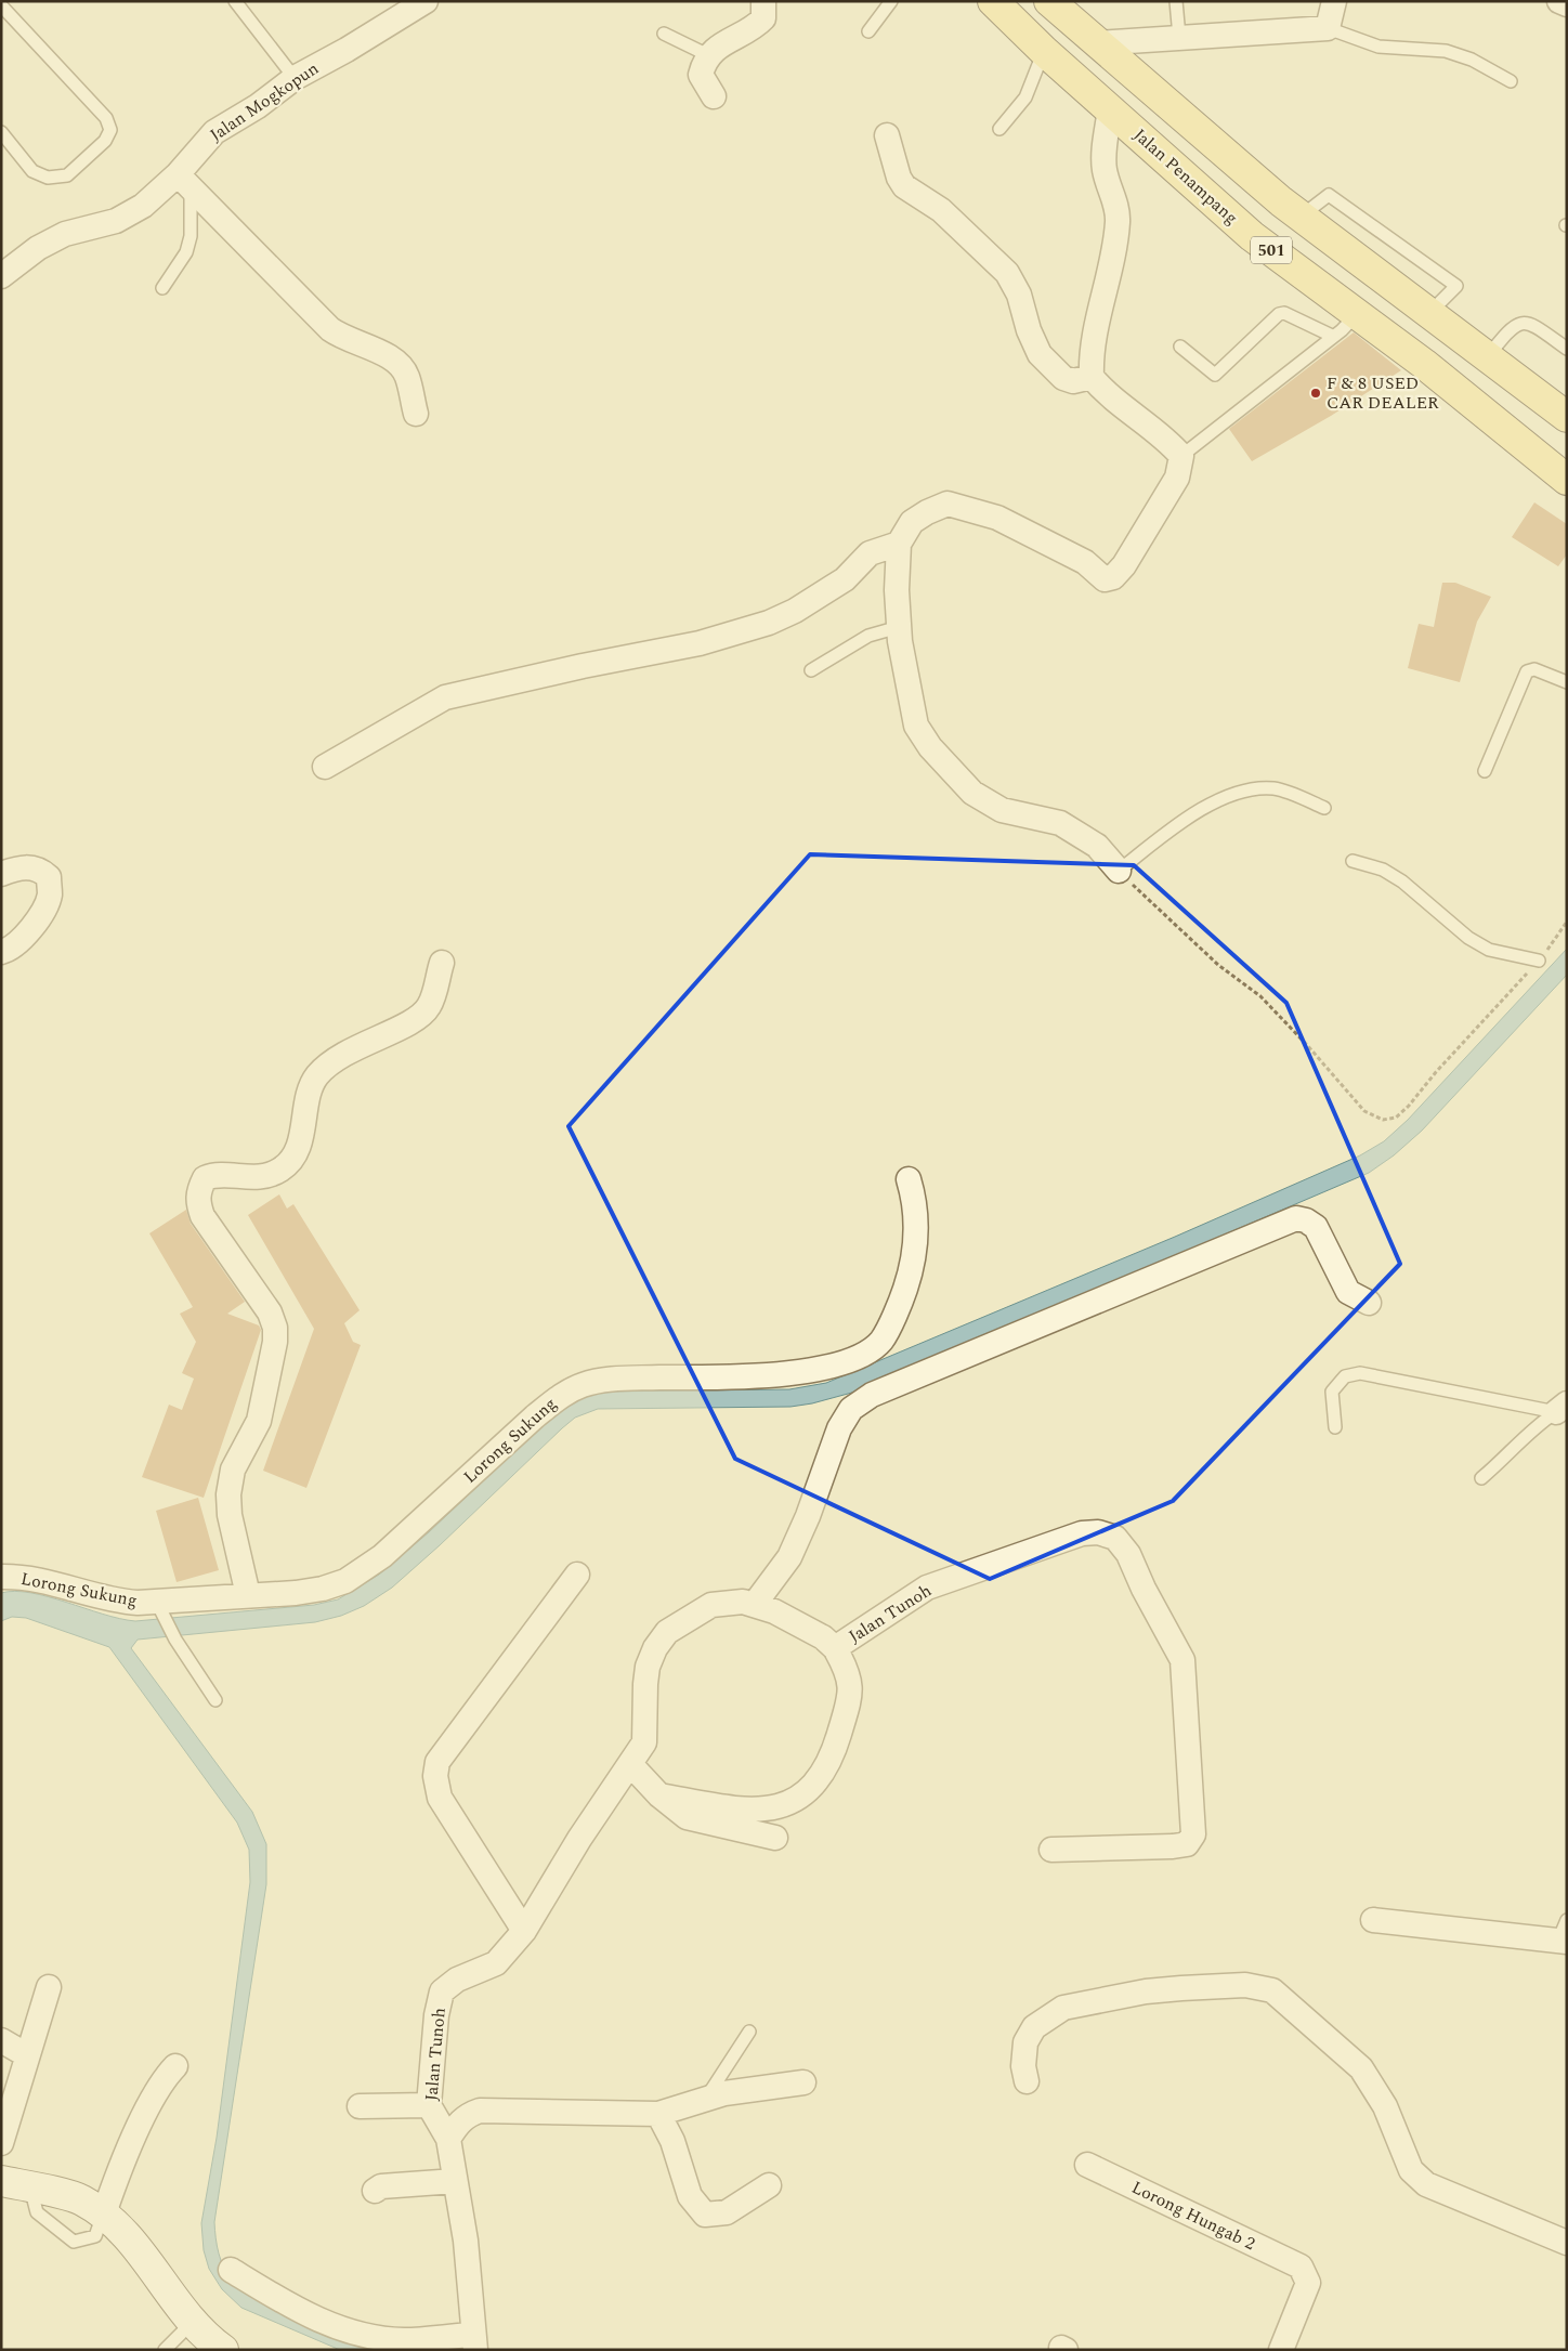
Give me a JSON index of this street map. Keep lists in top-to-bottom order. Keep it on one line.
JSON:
{"streets":{"main road":["Jalan Penampang","501"],"street":["Jalan Mogkopun","Lorong Sukung","Jalan Tunoh","Lorong Hungab 2"]},"places":["F & 8 USED CAR DEALER"]}
